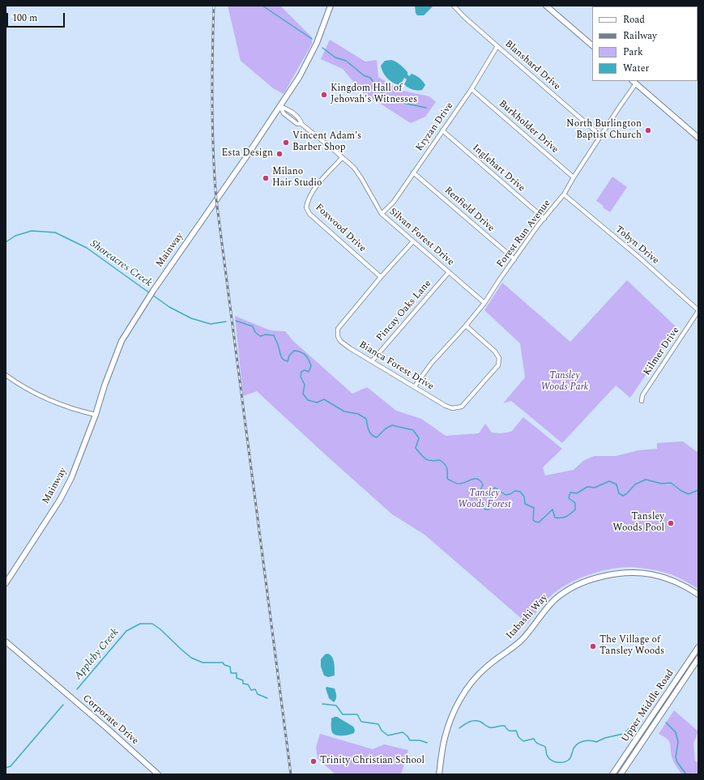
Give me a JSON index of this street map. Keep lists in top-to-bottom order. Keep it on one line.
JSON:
{"streets":{"street":["Blanshard Drive","Kryzan Drive","Burkholder Drive","Inglehart Drive","Renfield Drive","Foxwood Drive","Forest Run Avenue","Silvan Forest Drive","Tobyn Drive","Mainway","Pincay Oaks Lane","Kilmer Drive","Bianca Forest Drive","Itabashi Way","Upper Middle Road","Corporate Drive"]},"crossings":[["Blanshard Drive","Kryzan Drive"],["Blanshard Drive","Forest Run Avenue"],["Kryzan Drive","Burkholder Drive"],["Kryzan Drive","Inglehart Drive"],["Kryzan Drive","Renfield Drive"],["Kryzan Drive","Silvan Forest Drive"],["Burkholder Drive","Forest Run Avenue"],["Inglehart Drive","Forest Run Avenue"],["Renfield Drive","Forest Run Avenue"],["Foxwood Drive","Silvan Forest Drive"],["Foxwood Drive","Bianca Forest Drive"],["Forest Run Avenue","Silvan Forest Drive"],["Forest Run Avenue","Tobyn Drive"],["Forest Run Avenue","Bianca Forest Drive"],["Silvan Forest Drive","Mainway"],["Silvan Forest Drive","Pincay Oaks Lane"],["Silvan Forest Drive","Bianca Forest Drive"],["Tobyn Drive","Kilmer Drive"],["Pincay Oaks Lane","Bianca Forest Drive"]],"water":["Shoreacres Creek","Appleby Creek"],"parks":["Tansley Woods Park","Tansley Woods Forest"],"places":["Kingdom Hall of Jehovah's Witnesses","North Burlington Baptist Church","Vincent Adam's Barber Shop","Esta Design","Milano Hair Studio","Tansley Woods Pool","The Village of Tansley Woods","Trinity Christian School"],"legend":["Road","Railway","Park","Water"],"scale_bar":"100 m"}
